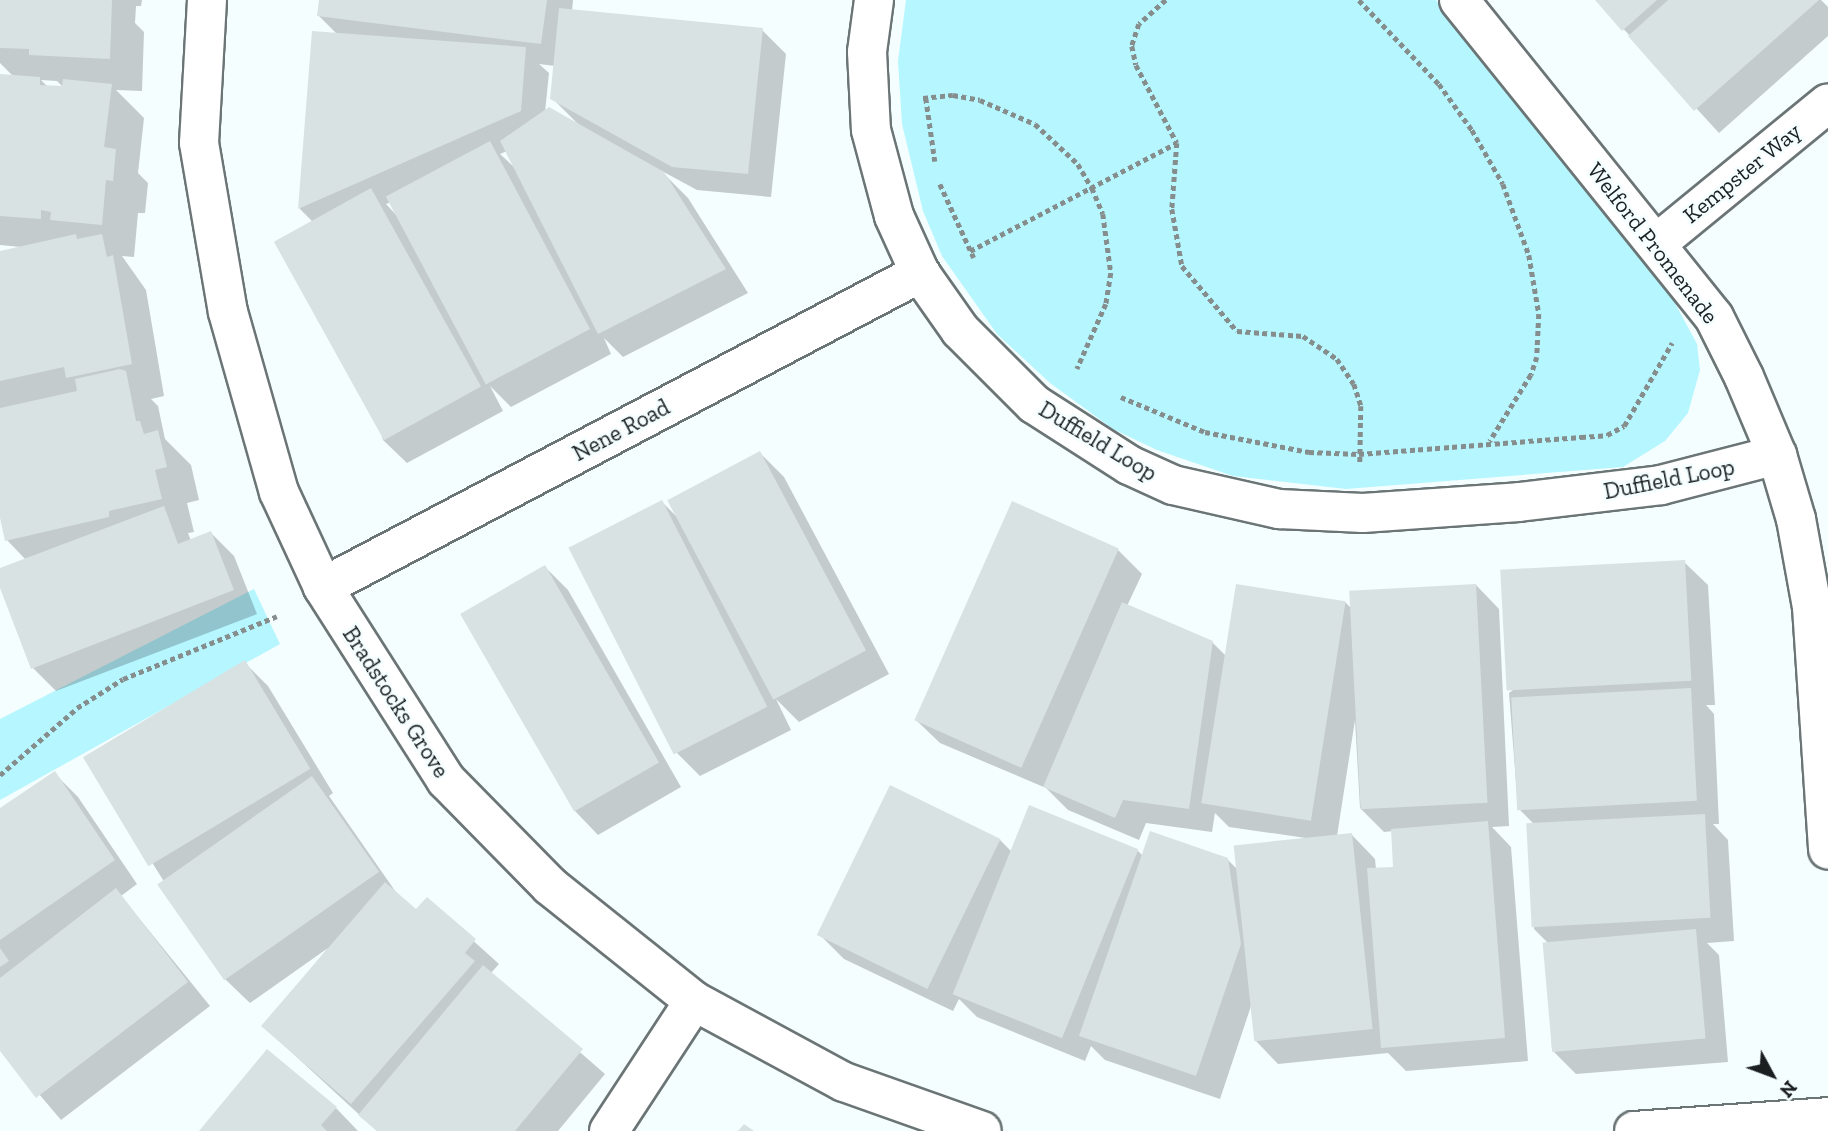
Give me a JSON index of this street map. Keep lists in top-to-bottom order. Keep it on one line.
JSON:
{"streets":{"street":["Kempster Way","Welford Promenade","Nene Road","Duffield Loop","Bradstocks Grove"]},"crossings":[["Kempster Way","Welford Promenade"],["Welford Promenade","Duffield Loop"],["Nene Road","Duffield Loop"],["Nene Road","Bradstocks Grove"]],"north":"bottom right"}
